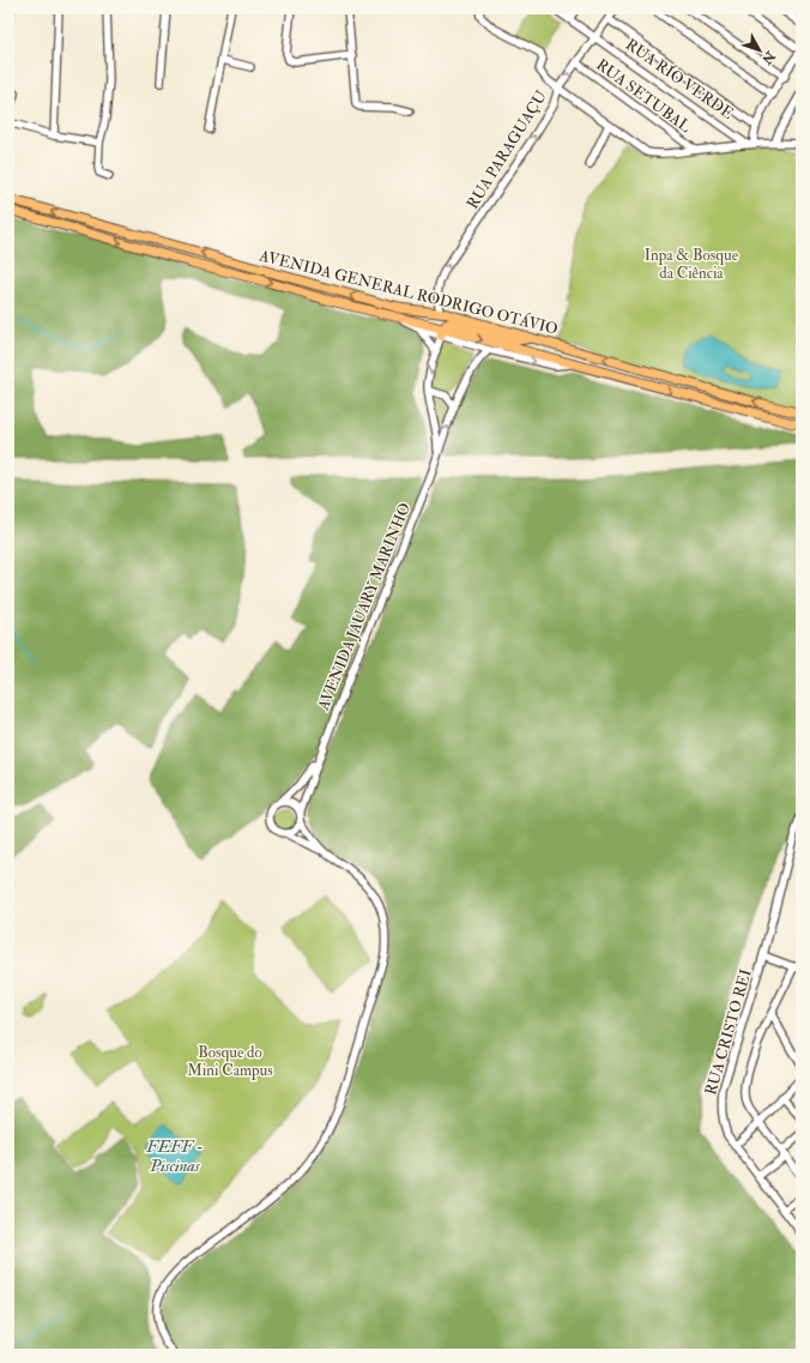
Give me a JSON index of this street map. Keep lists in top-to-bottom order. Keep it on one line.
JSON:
{"streets":{"main road":["AVENIDA GENERAL RODRIGO OTÁVIO"],"street":["RUA RÍO VERDE","RUA SETUBAL","RUA PARAGUAÇU","AVENIDA JAUARY MARINHO","RUA CRISTO REI"]},"crossings":[["RUA RÍO VERDE","RUA PARAGUAÇU"],["RUA SETUBAL","RUA PARAGUAÇU"],["RUA PARAGUAÇU","AVENIDA GENERAL RODRIGO OTÁVIO"],["AVENIDA GENERAL RODRIGO OTÁVIO","AVENIDA JAUARY MARINHO"]],"one_way":["RUA PARAGUAÇU"],"water":["FEFF - Piscinas"],"parks":["Inpa & Bosque da Ciência","Bosque do Mini Campus"],"north":"bottom right"}
